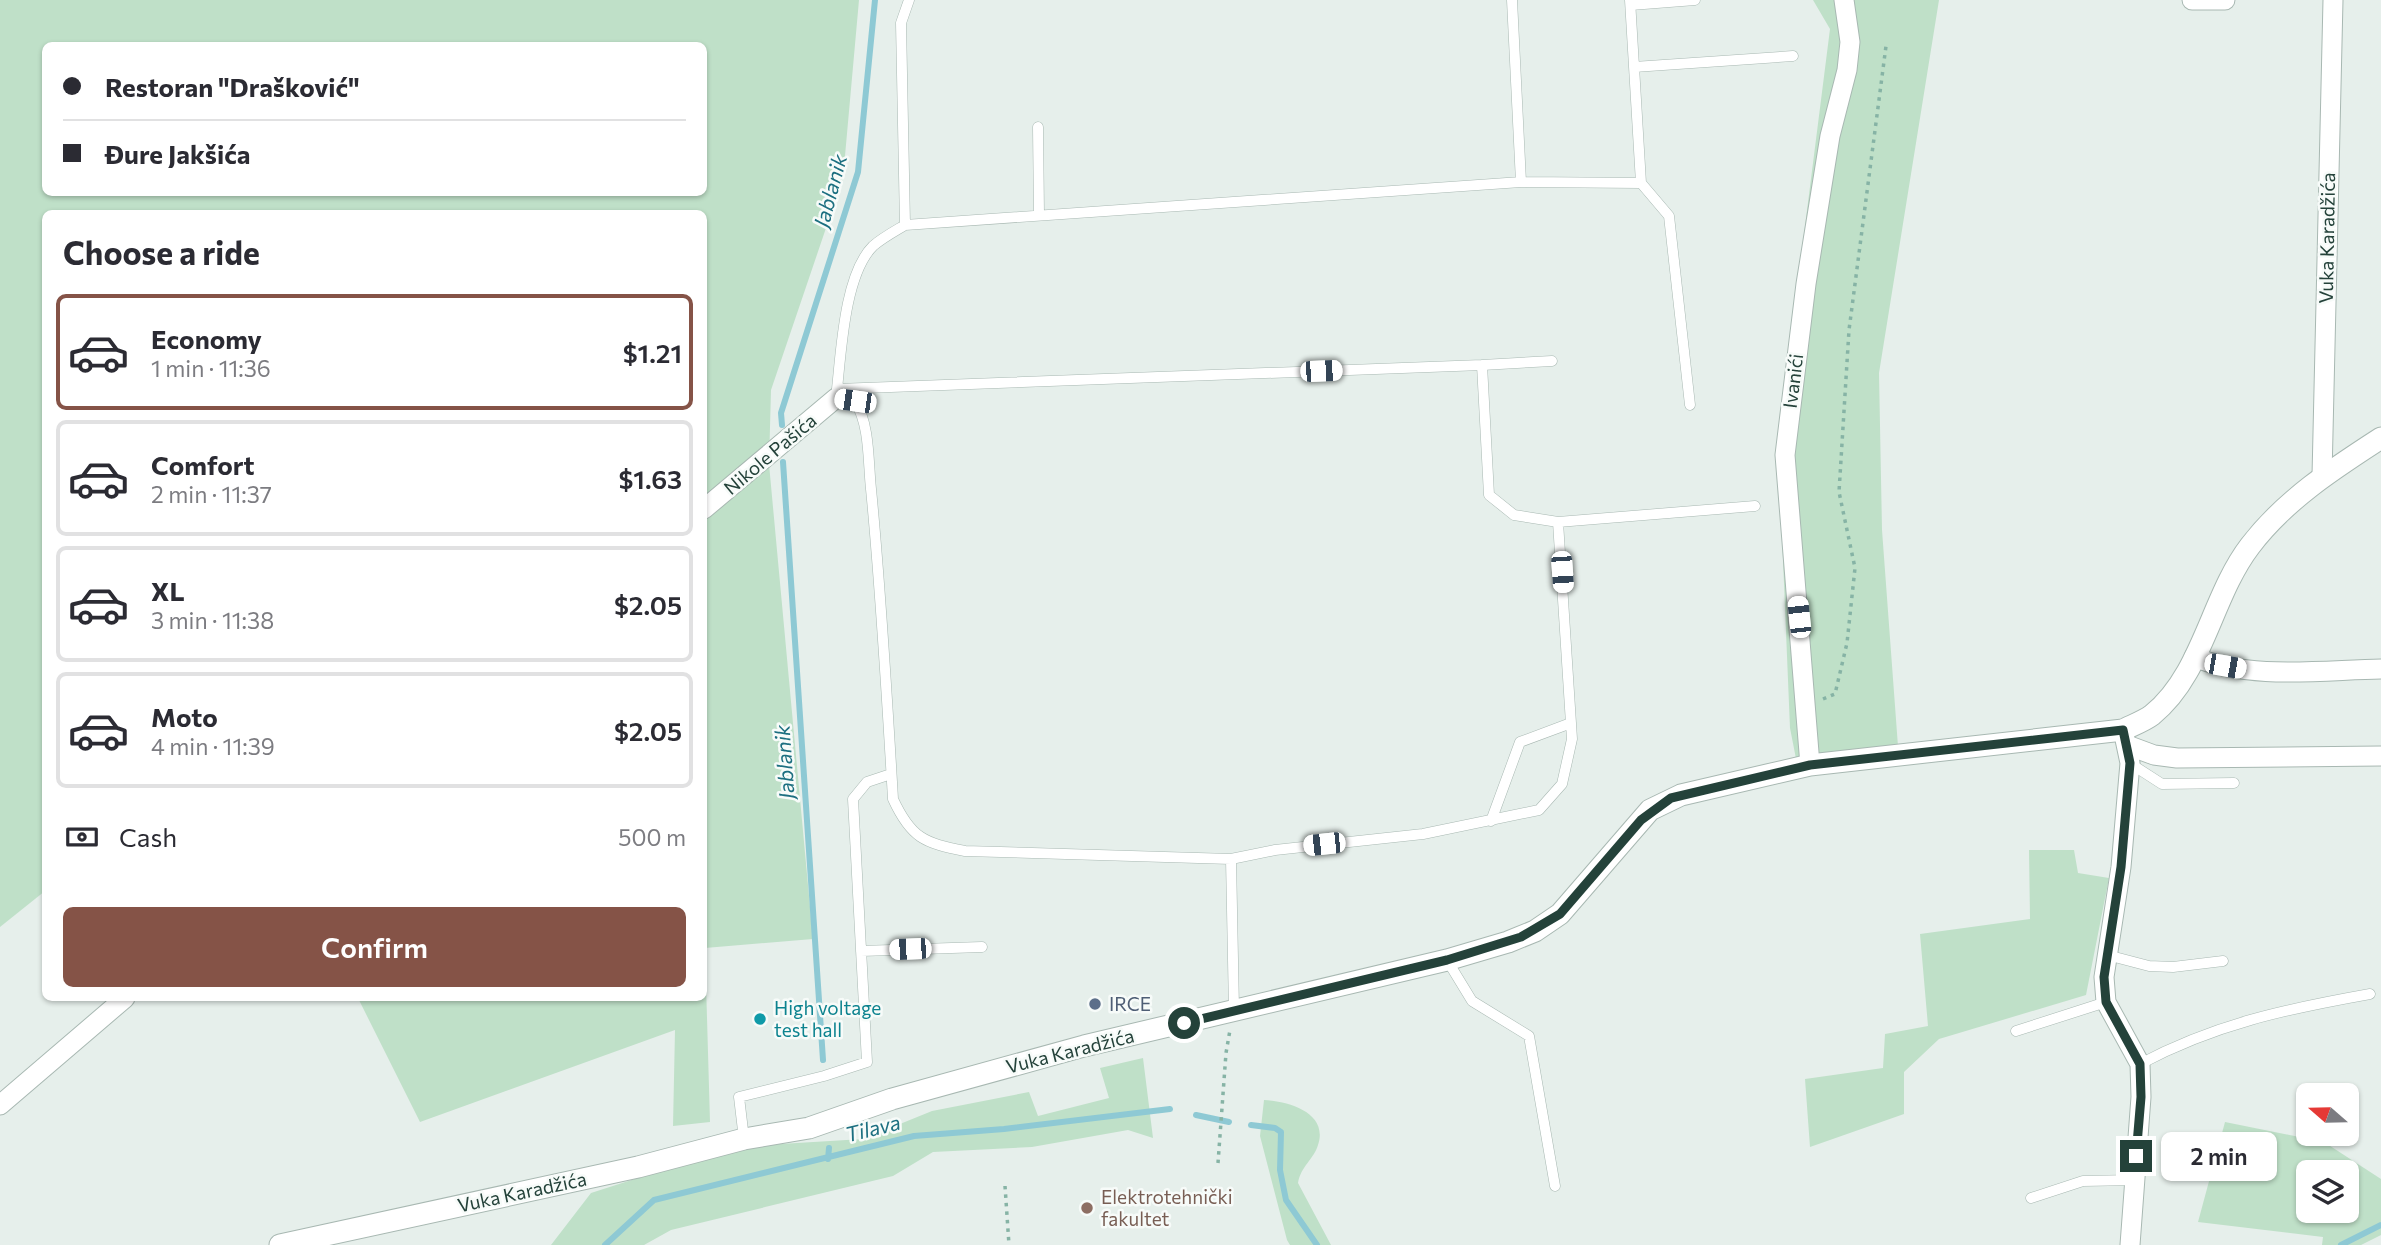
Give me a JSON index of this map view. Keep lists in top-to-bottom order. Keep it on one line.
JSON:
{"streets":{"street":["Vuka Karadžića","Ivanići","Nikole Pašića"]},"crossings":[["Vuka Karadžića","Ivanići"]],"water":["Jablanik","Tilava"],"places":["IRCE","High voltage test hall","Elektrotehnički fakultet"],"north":"left","page":{"banner":["Restoran \"Drašković\"","Đure Jakšića"],"heading":"Choose a ride","list":[{"name":"Economy","note":"1 min · 11:36","value":"$1.21"},{"name":"Comfort","note":"2 min · 11:37","value":"$1.63"},{"name":"XL","note":"3 min · 11:38","value":"$2.05"},{"name":"Moto","note":"4 min · 11:39","value":"$2.05"}],"pay":["Cash","500 m"],"buttons":"Confirm","bubble":"2 min"}}
